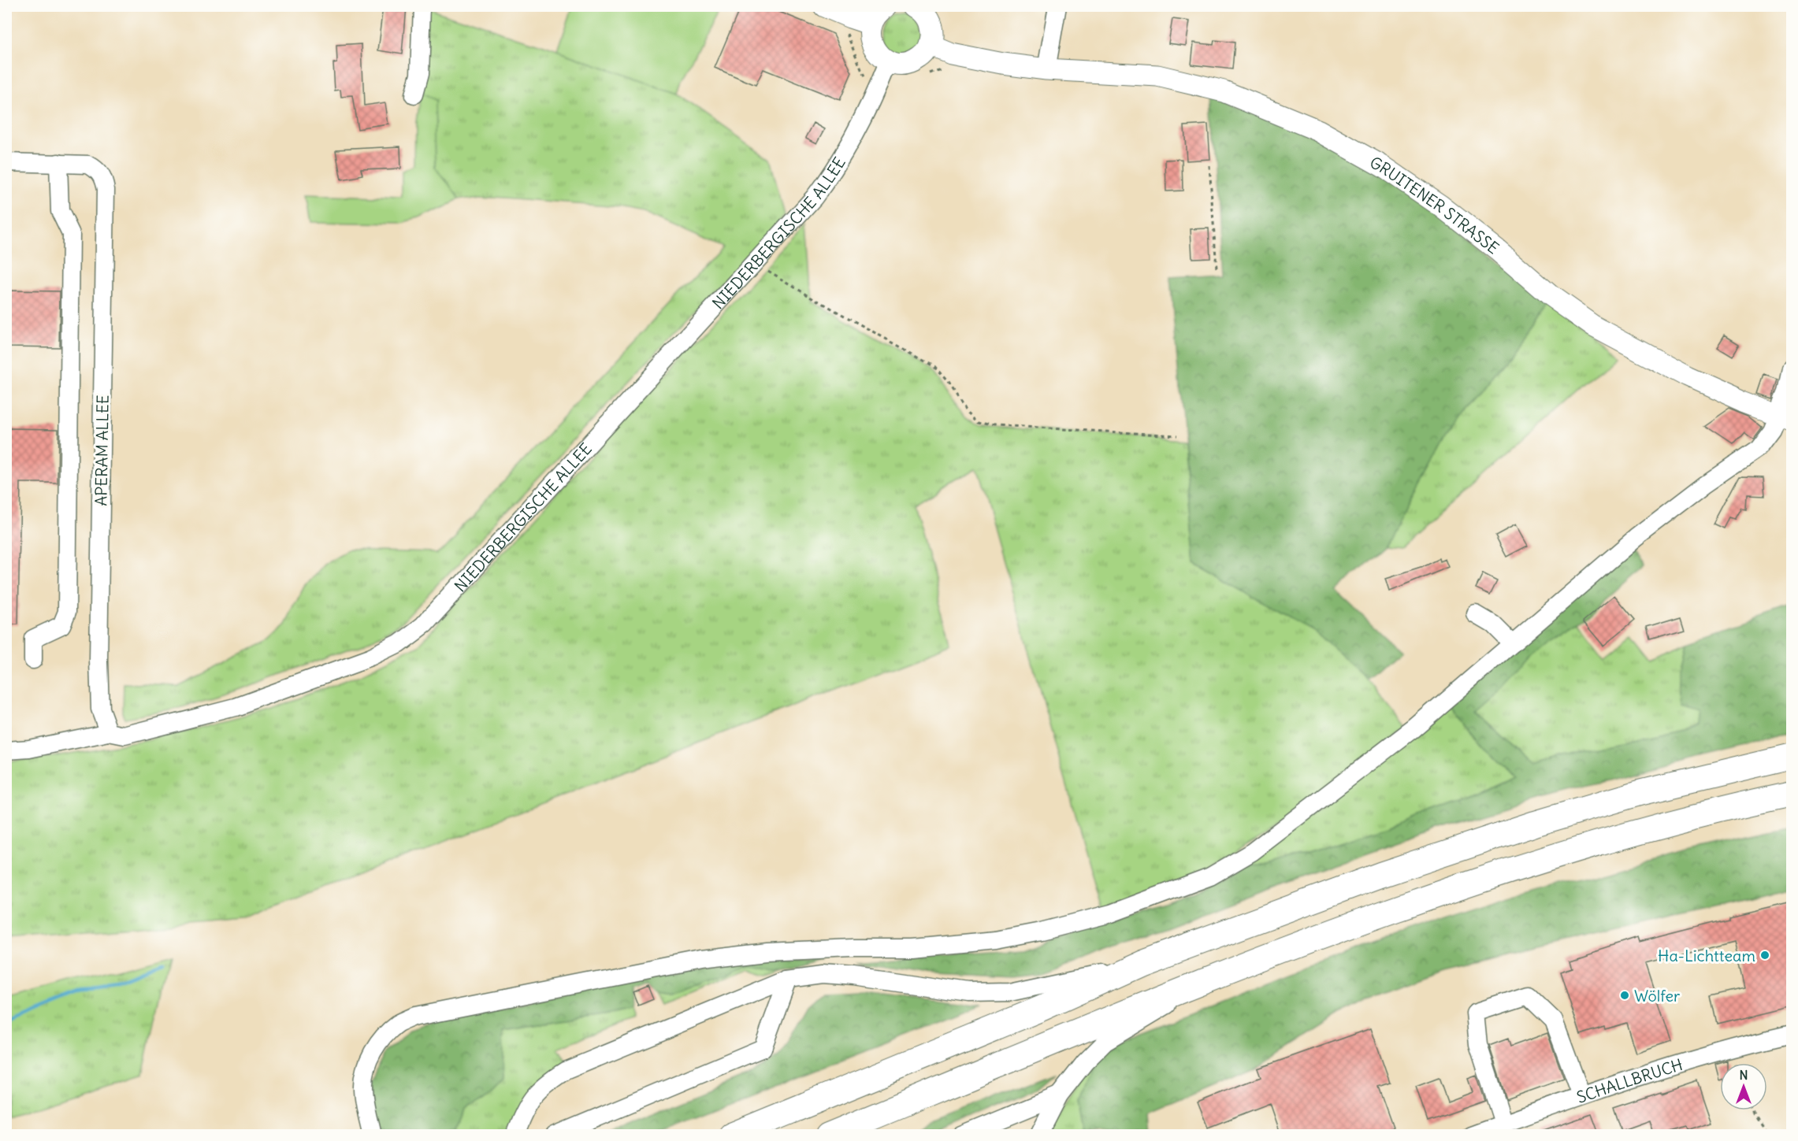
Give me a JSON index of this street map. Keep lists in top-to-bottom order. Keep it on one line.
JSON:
{"streets":{"main road":["GRUITENER STRASSE"],"street":["NIEDERBERGISCHE ALLEE","APERAM ALLEE","SCHALLBRUCH"]},"crossings":[["NIEDERBERGISCHE ALLEE","APERAM ALLEE"]],"places":["Ha-Lichtteam","Wölfer"],"north":"top"}
